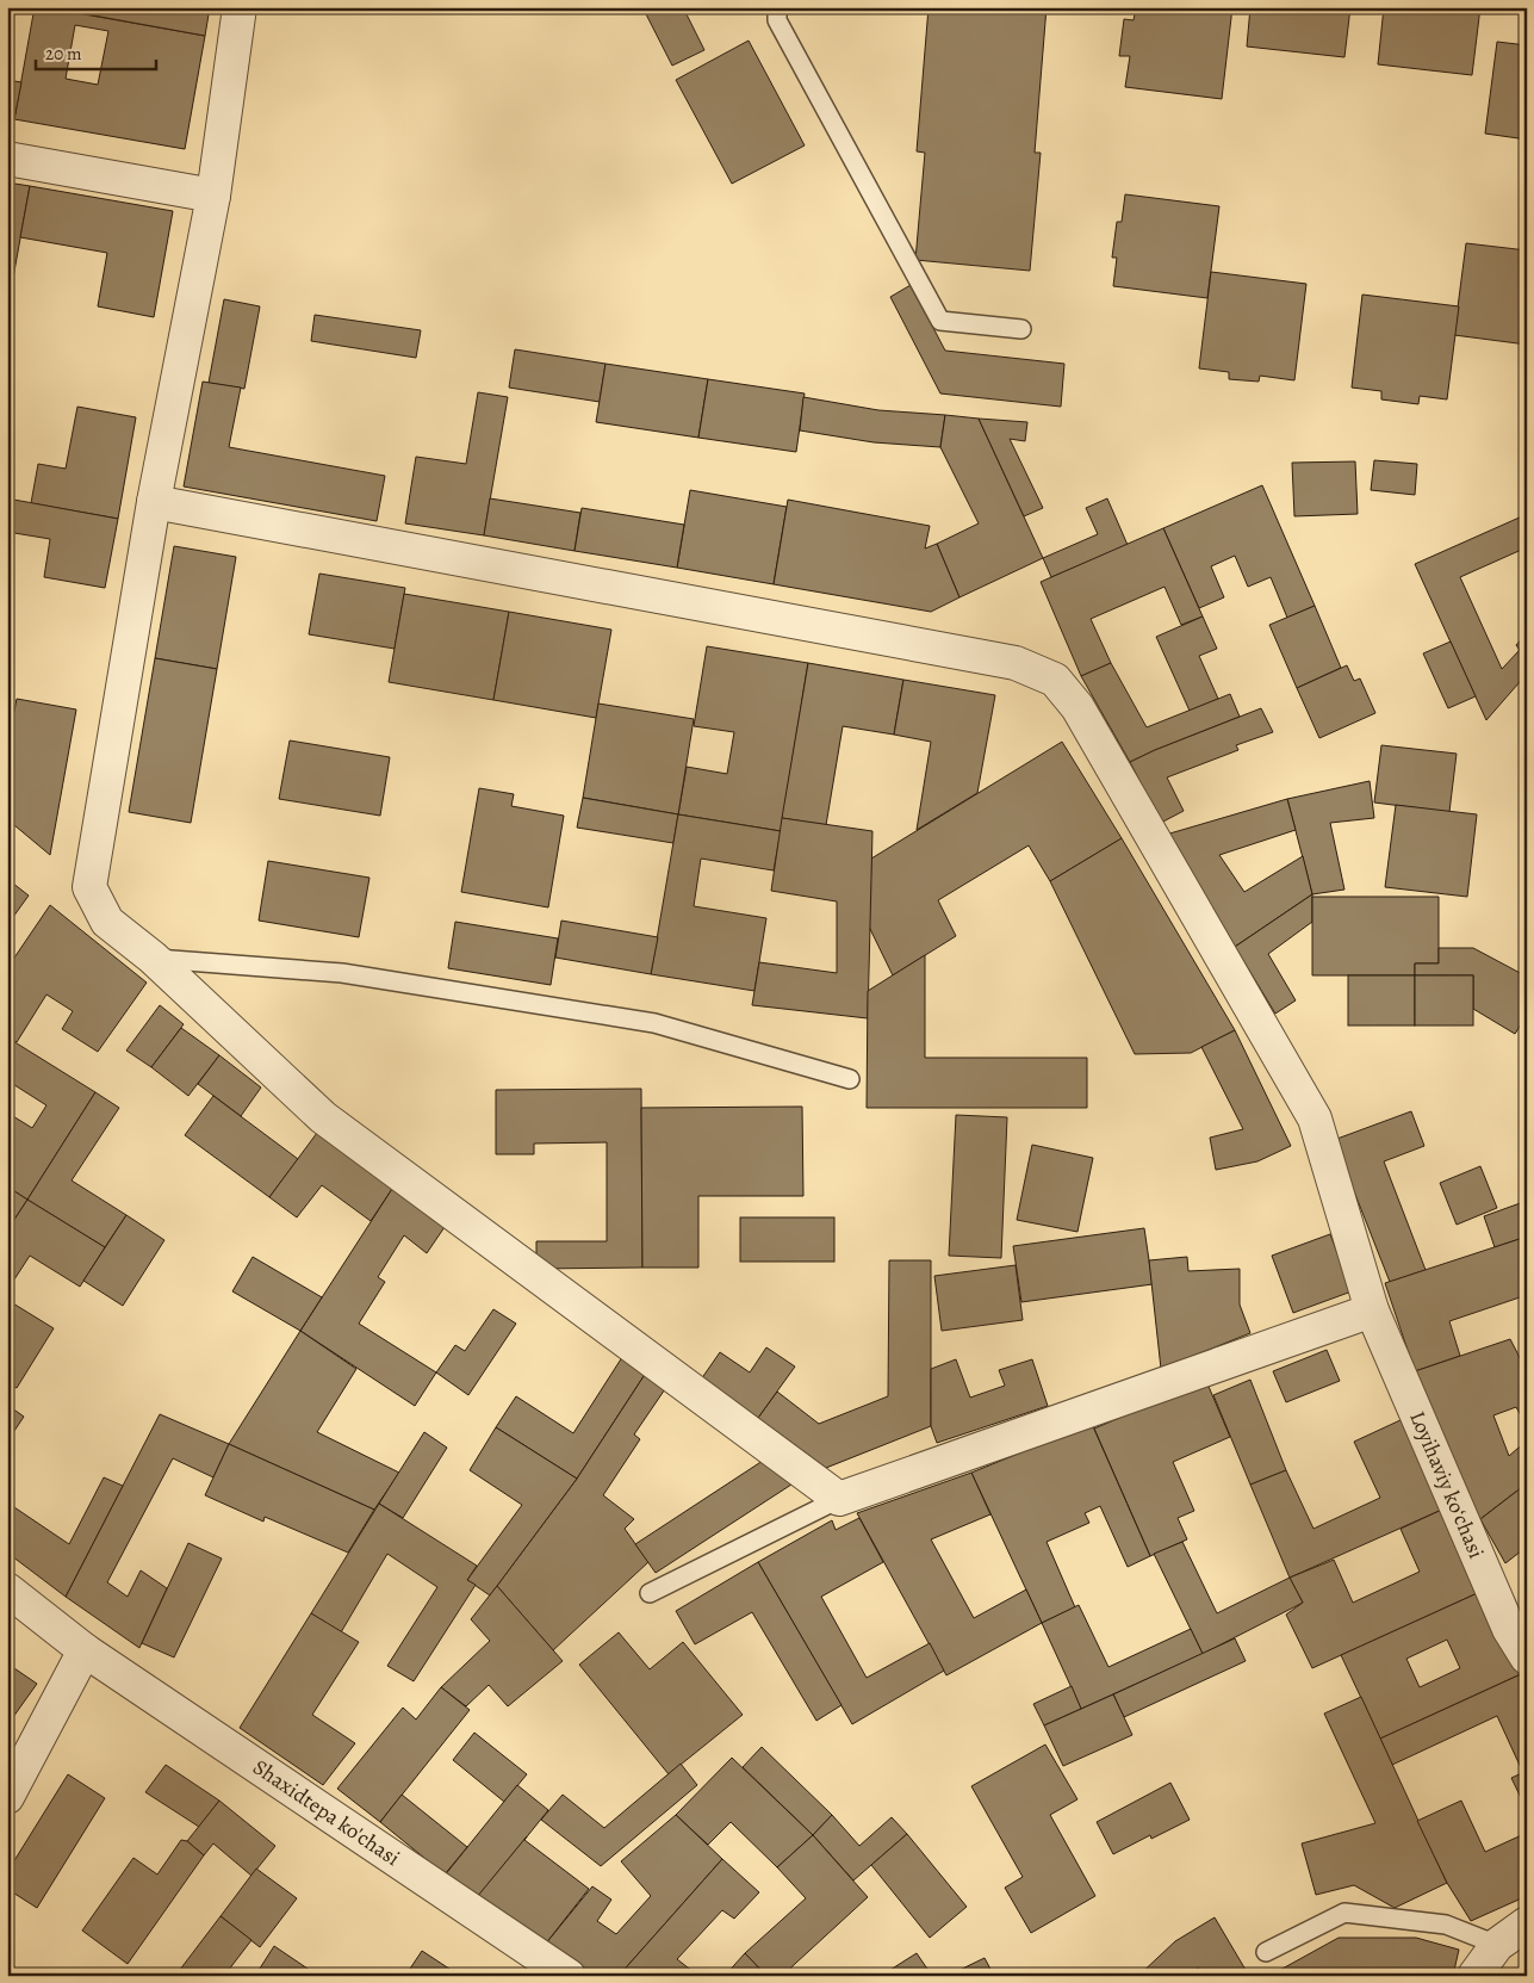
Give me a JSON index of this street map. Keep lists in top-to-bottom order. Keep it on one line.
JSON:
{"streets":{"street":["Loyihaviy koʻchasi","Shaxidtepa ko'chasi"]},"scale_bar":"20 m"}
